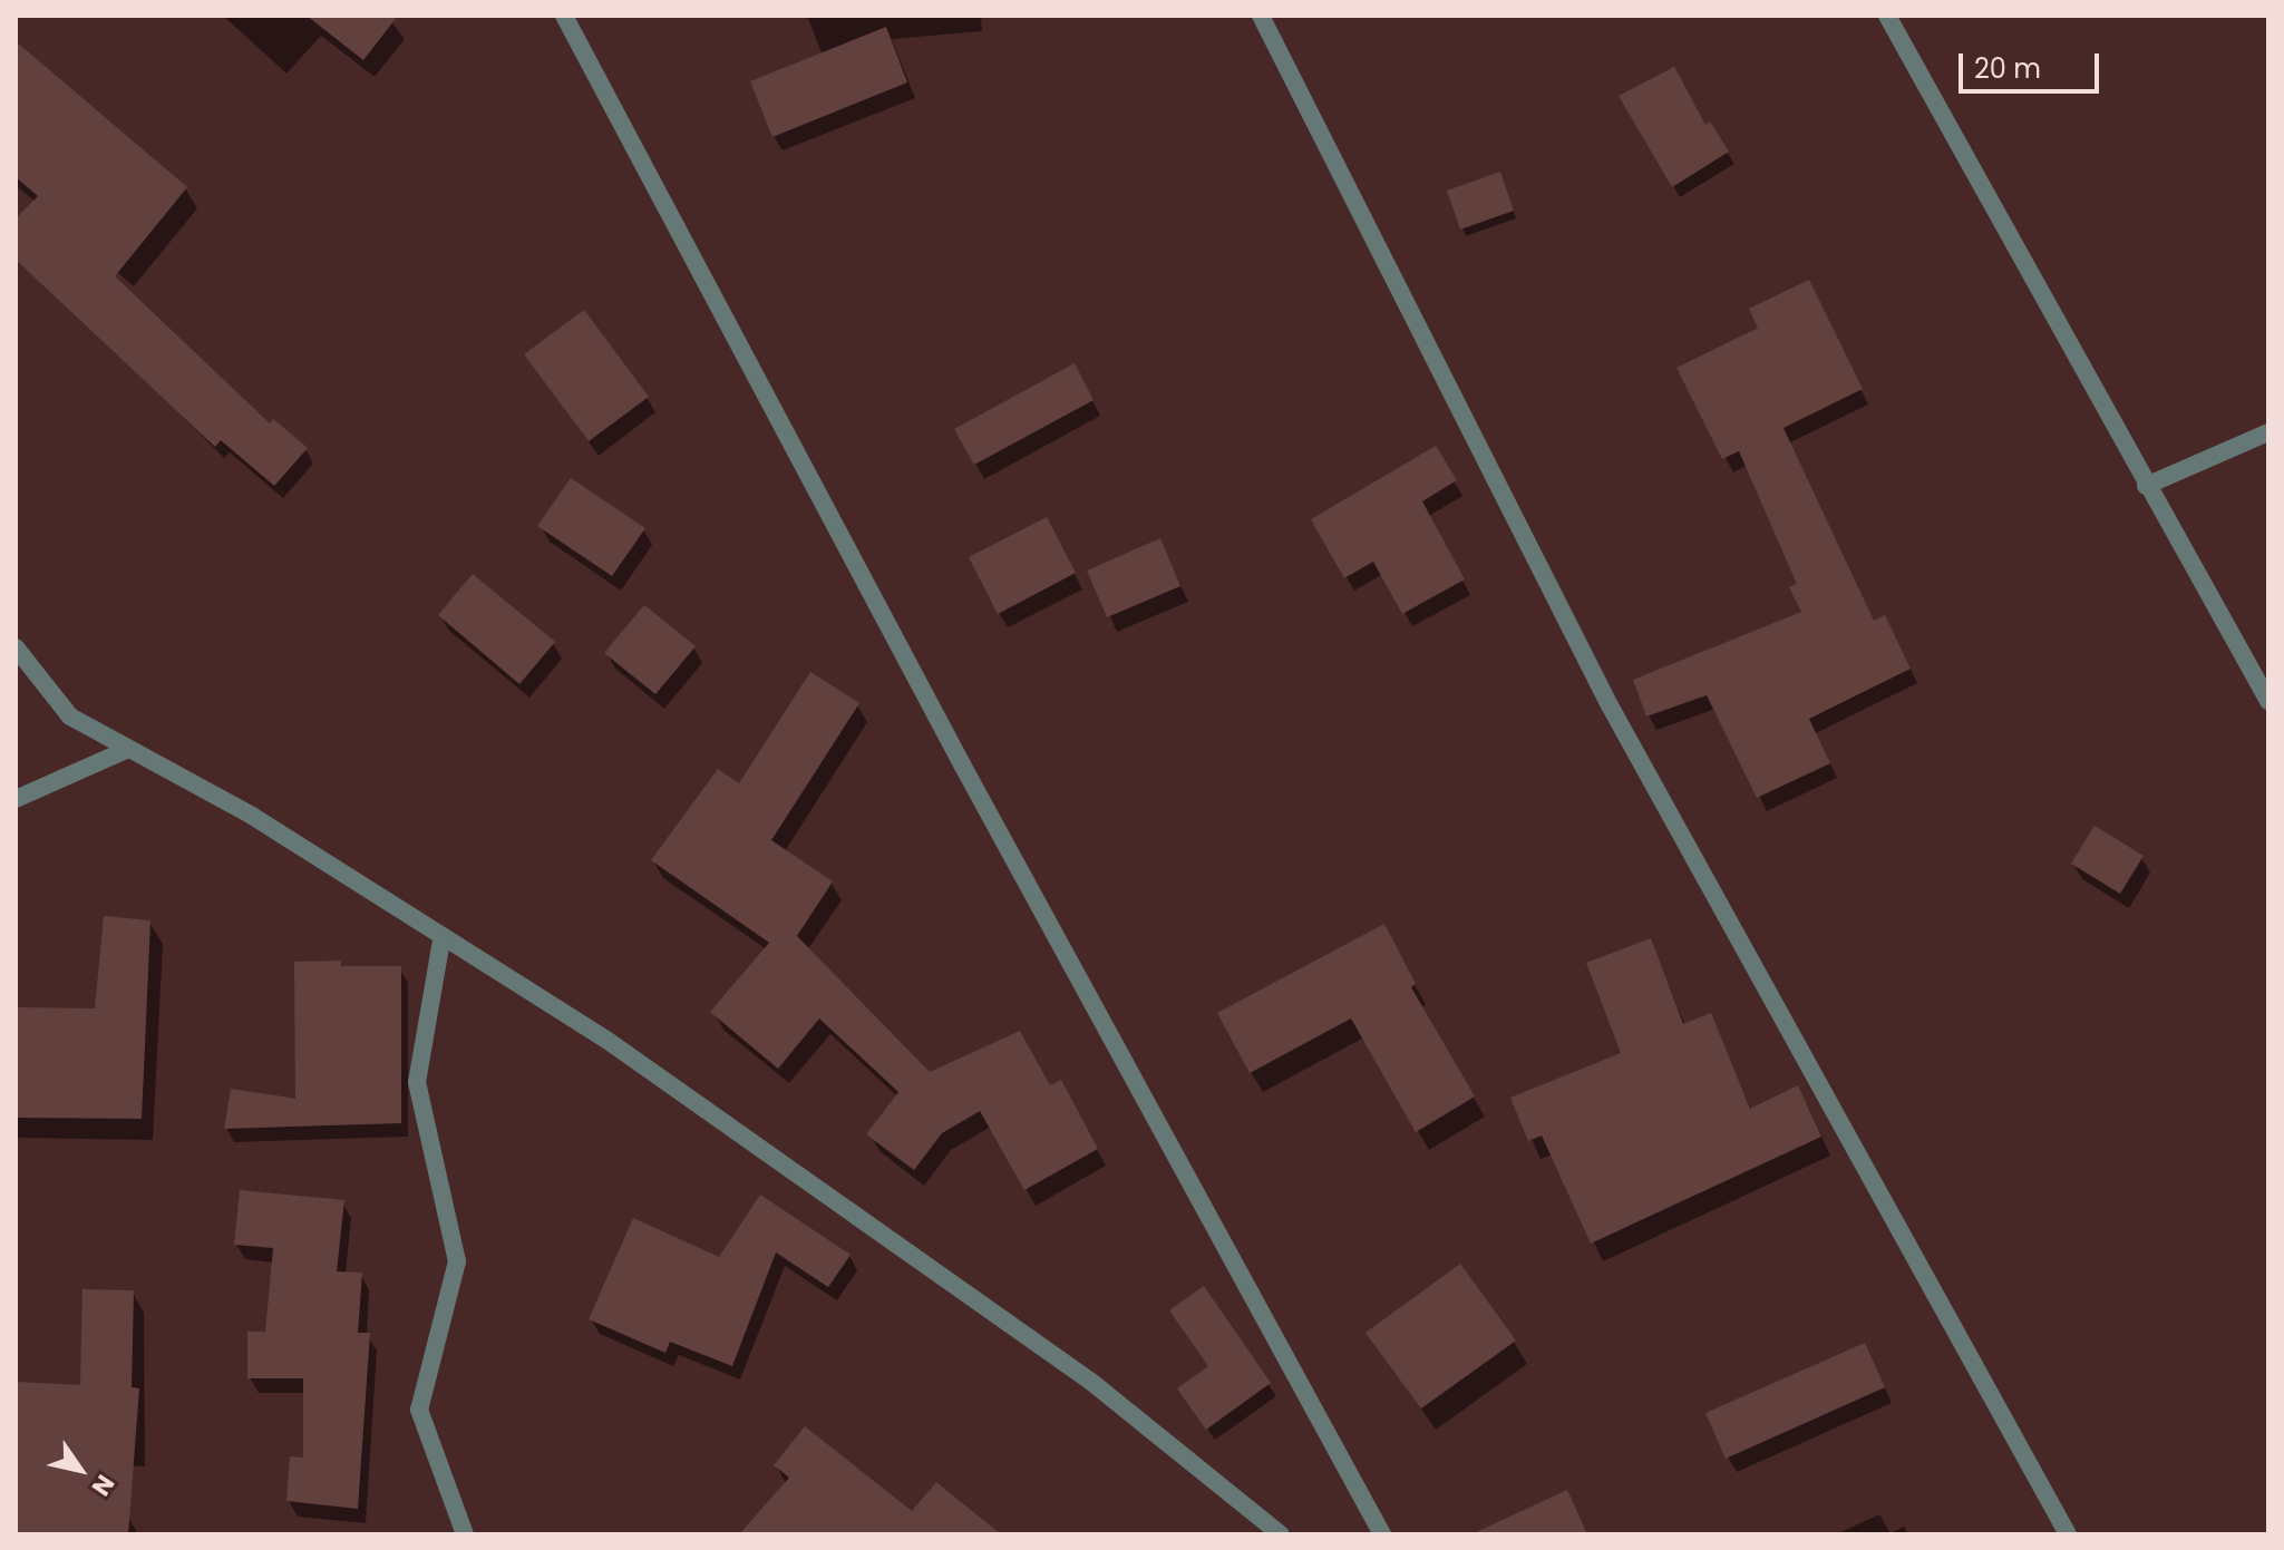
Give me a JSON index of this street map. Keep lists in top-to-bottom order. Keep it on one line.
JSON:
{"scale_bar":"20 m","north":"bottom right"}
